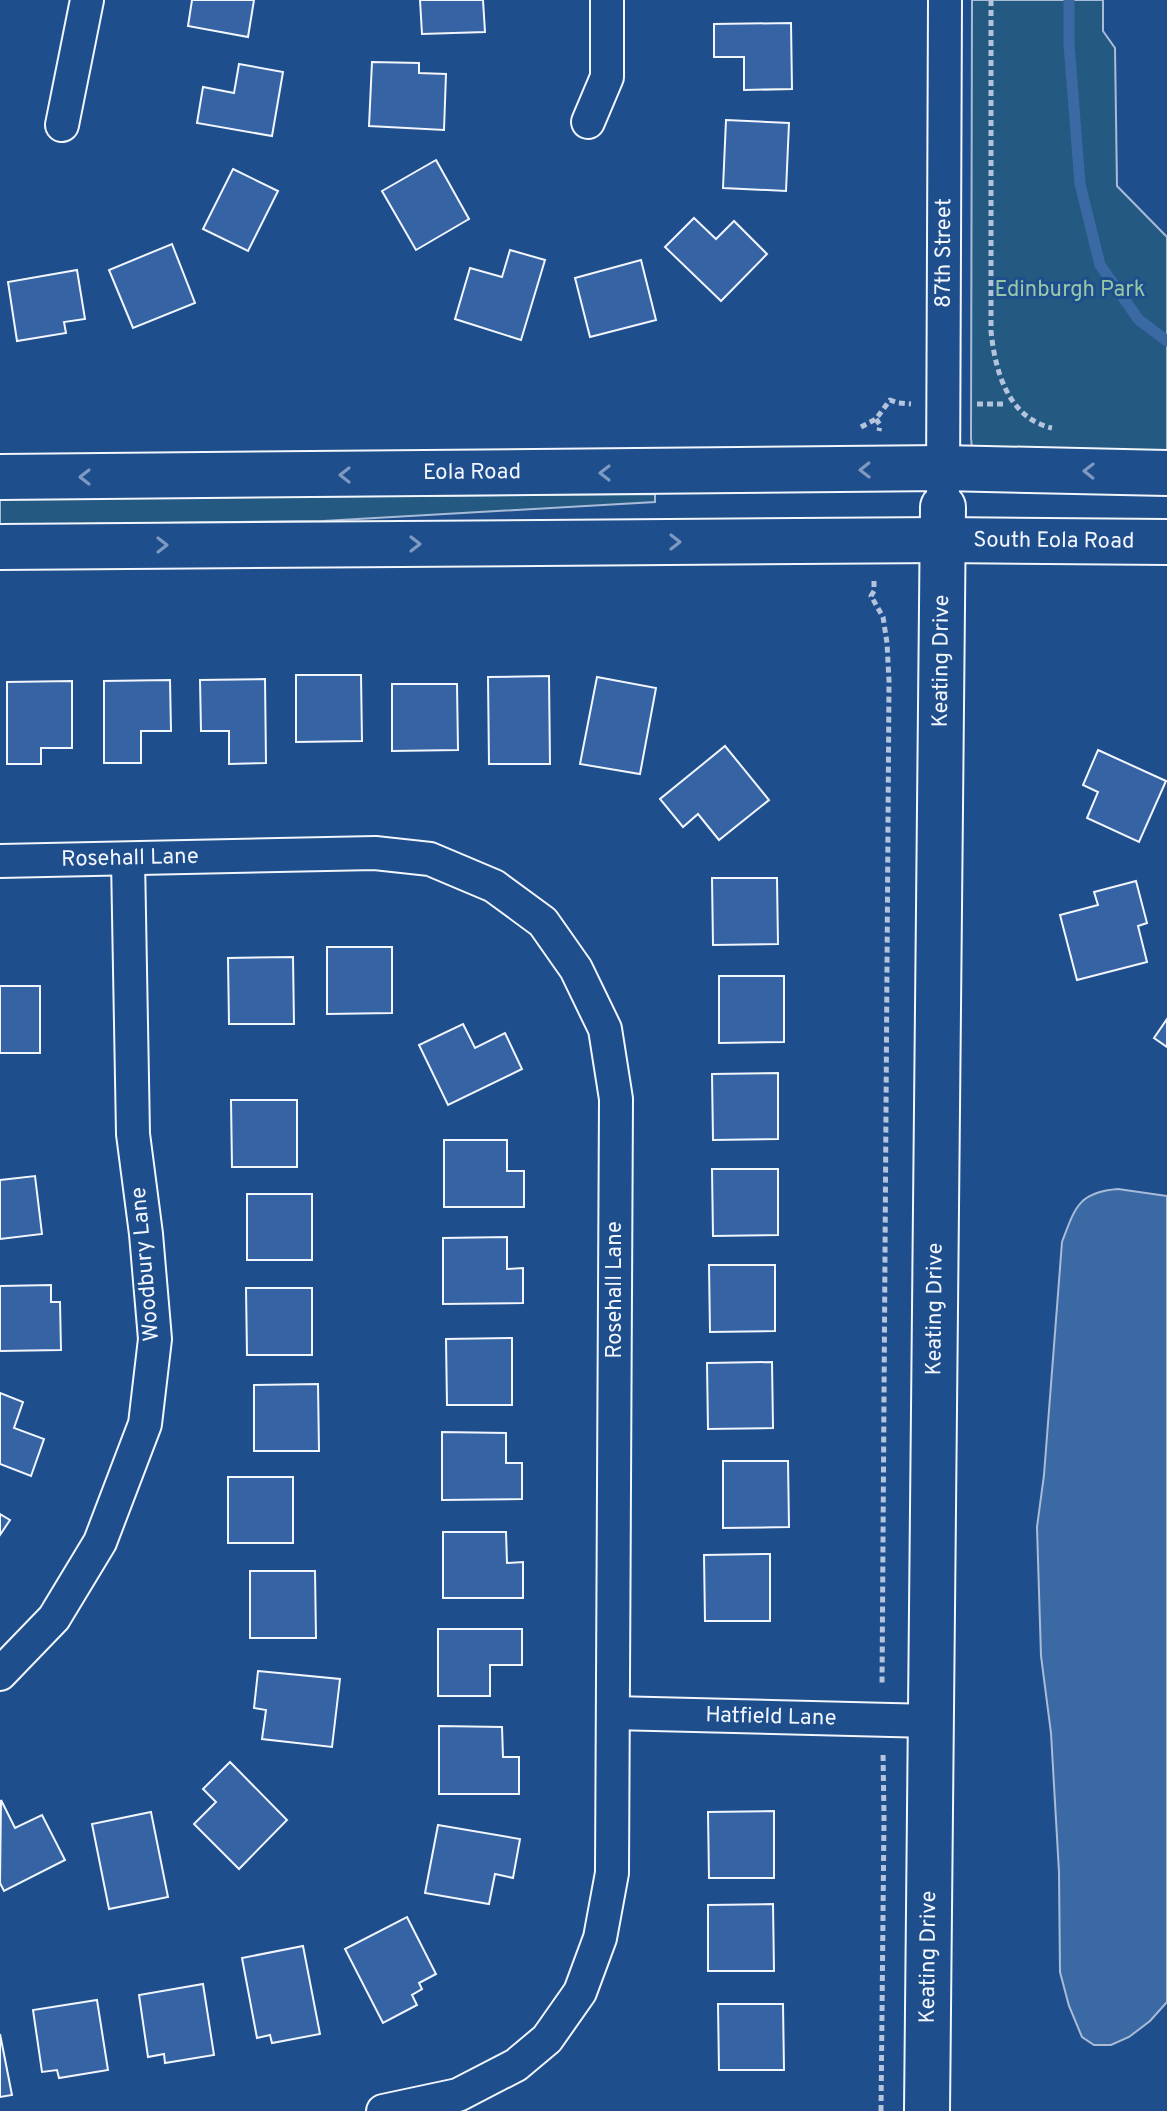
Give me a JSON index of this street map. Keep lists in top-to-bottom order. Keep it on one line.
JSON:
{"streets":{"street":["87th Street","Eola Road","South Eola Road","Keating Drive","Rosehall Lane","Woodbury Lane","Hatfield Lane"]},"crossings":[["87th Street","Eola Road"],["87th Street","South Eola Road"],["87th Street","Keating Drive"],["Eola Road","South Eola Road"],["Eola Road","Keating Drive"],["South Eola Road","Keating Drive"],["Keating Drive","Hatfield Lane"],["Rosehall Lane","Woodbury Lane"],["Rosehall Lane","Hatfield Lane"]],"parks":["Edinburgh Park"]}
